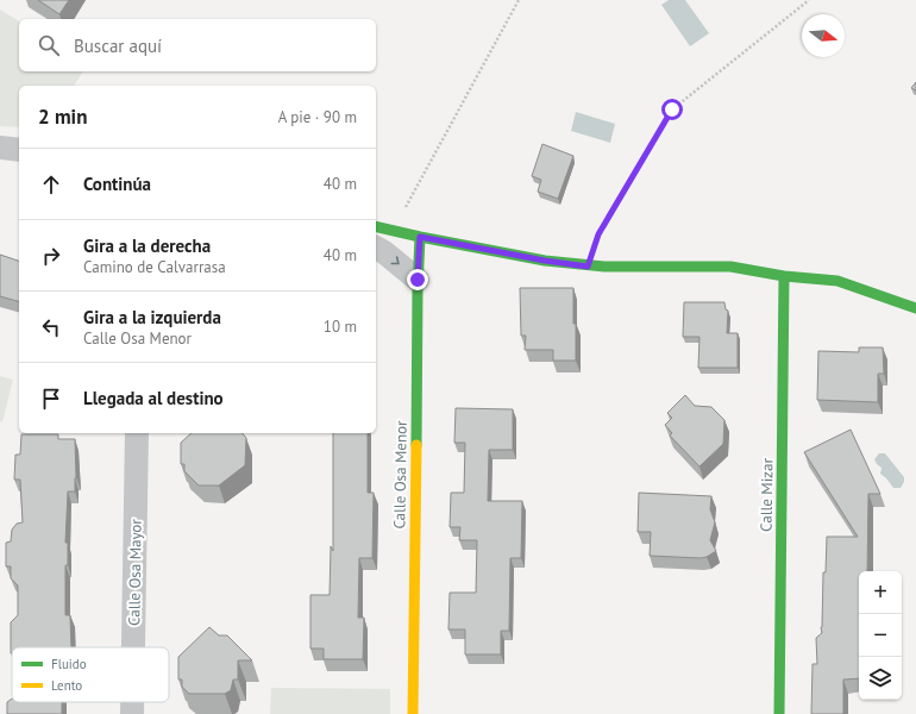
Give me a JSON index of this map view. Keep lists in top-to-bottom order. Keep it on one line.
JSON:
{"streets":{"street":["Calle Osa Menor","Calle Mizar","Calle Osa Mayor"]},"legend":["Fluido","Lento"],"north":"right","page":{"search":"Buscar aquí","heading":["2 min","A pie · 90 m"],"list":[["Continúa","40 m"],["Gira a la derecha","Camino de Calvarrasa","40 m"],["Gira a la izquierda","Calle Osa Menor","10 m"],"Llegada al destino"],"map_buttons":["+","−"]}}
